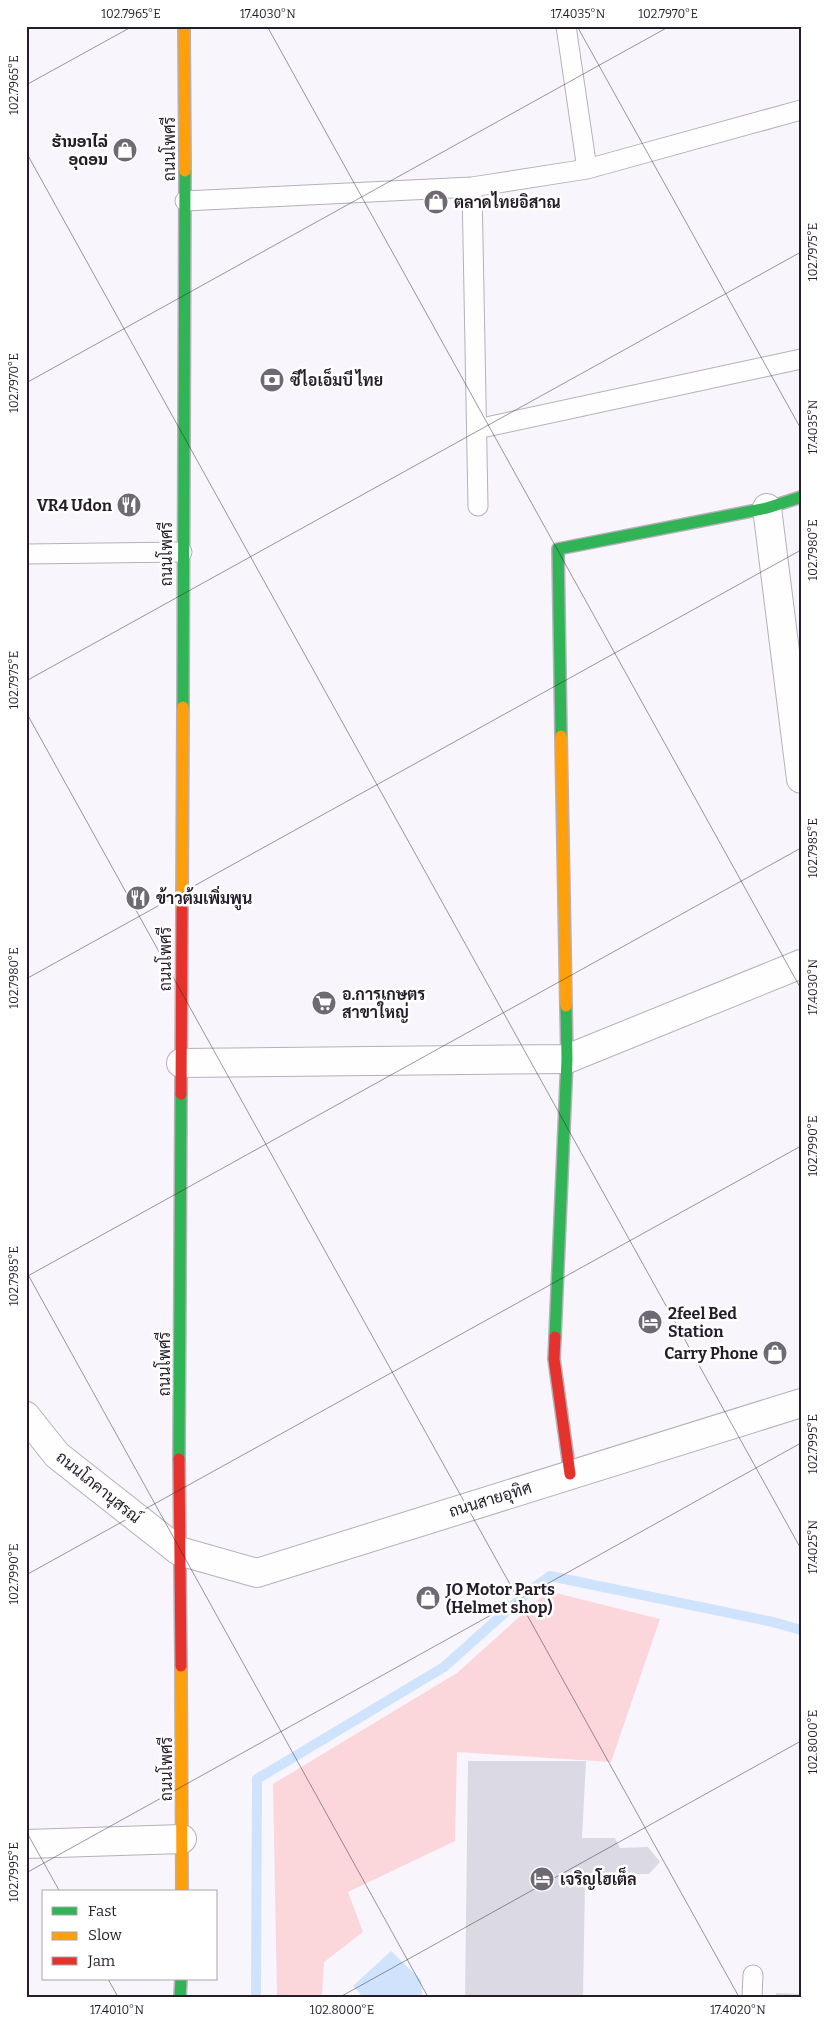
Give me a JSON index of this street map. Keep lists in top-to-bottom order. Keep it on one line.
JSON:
{"streets":{"main road":["ถนนโพศรี"],"street":["ถนนโภคานุสรณ์","ถนนสายอุทิศ"]},"crossings":[["ถนนโพศรี","ถนนโภคานุสรณ์"],["ถนนโพศรี","ถนนสายอุทิศ"],["ถนนโภคานุสรณ์","ถนนสายอุทิศ"]],"places":{"shop":["ຮ້ານອາໄລ່ ອຸດອນ","ตลาดไทยอิสาณ","Carry Phone","JO Motor Parts (Helmet shop)"],"bank":["ซีไอเอ็มบี ไทย"],"restaurant":["VR4 Udon","ข้าวต้มเพิ่มพูน"],"supermarket":["อ.การเกษตร สาขาใหญ่"],"hotel":["2feel Bed Station","เจริญโฮเต็ล"]},"legend":["Fast","Slow","Jam"],"coordinates":["102.7965°E","17.4030°N","17.4035°N","102.7970°E","102.7975°E","102.7980°E","102.7985°E","102.7990°E","102.7995°E","17.4025°N","102.8000°E","17.4010°N","17.4020°N"]}
